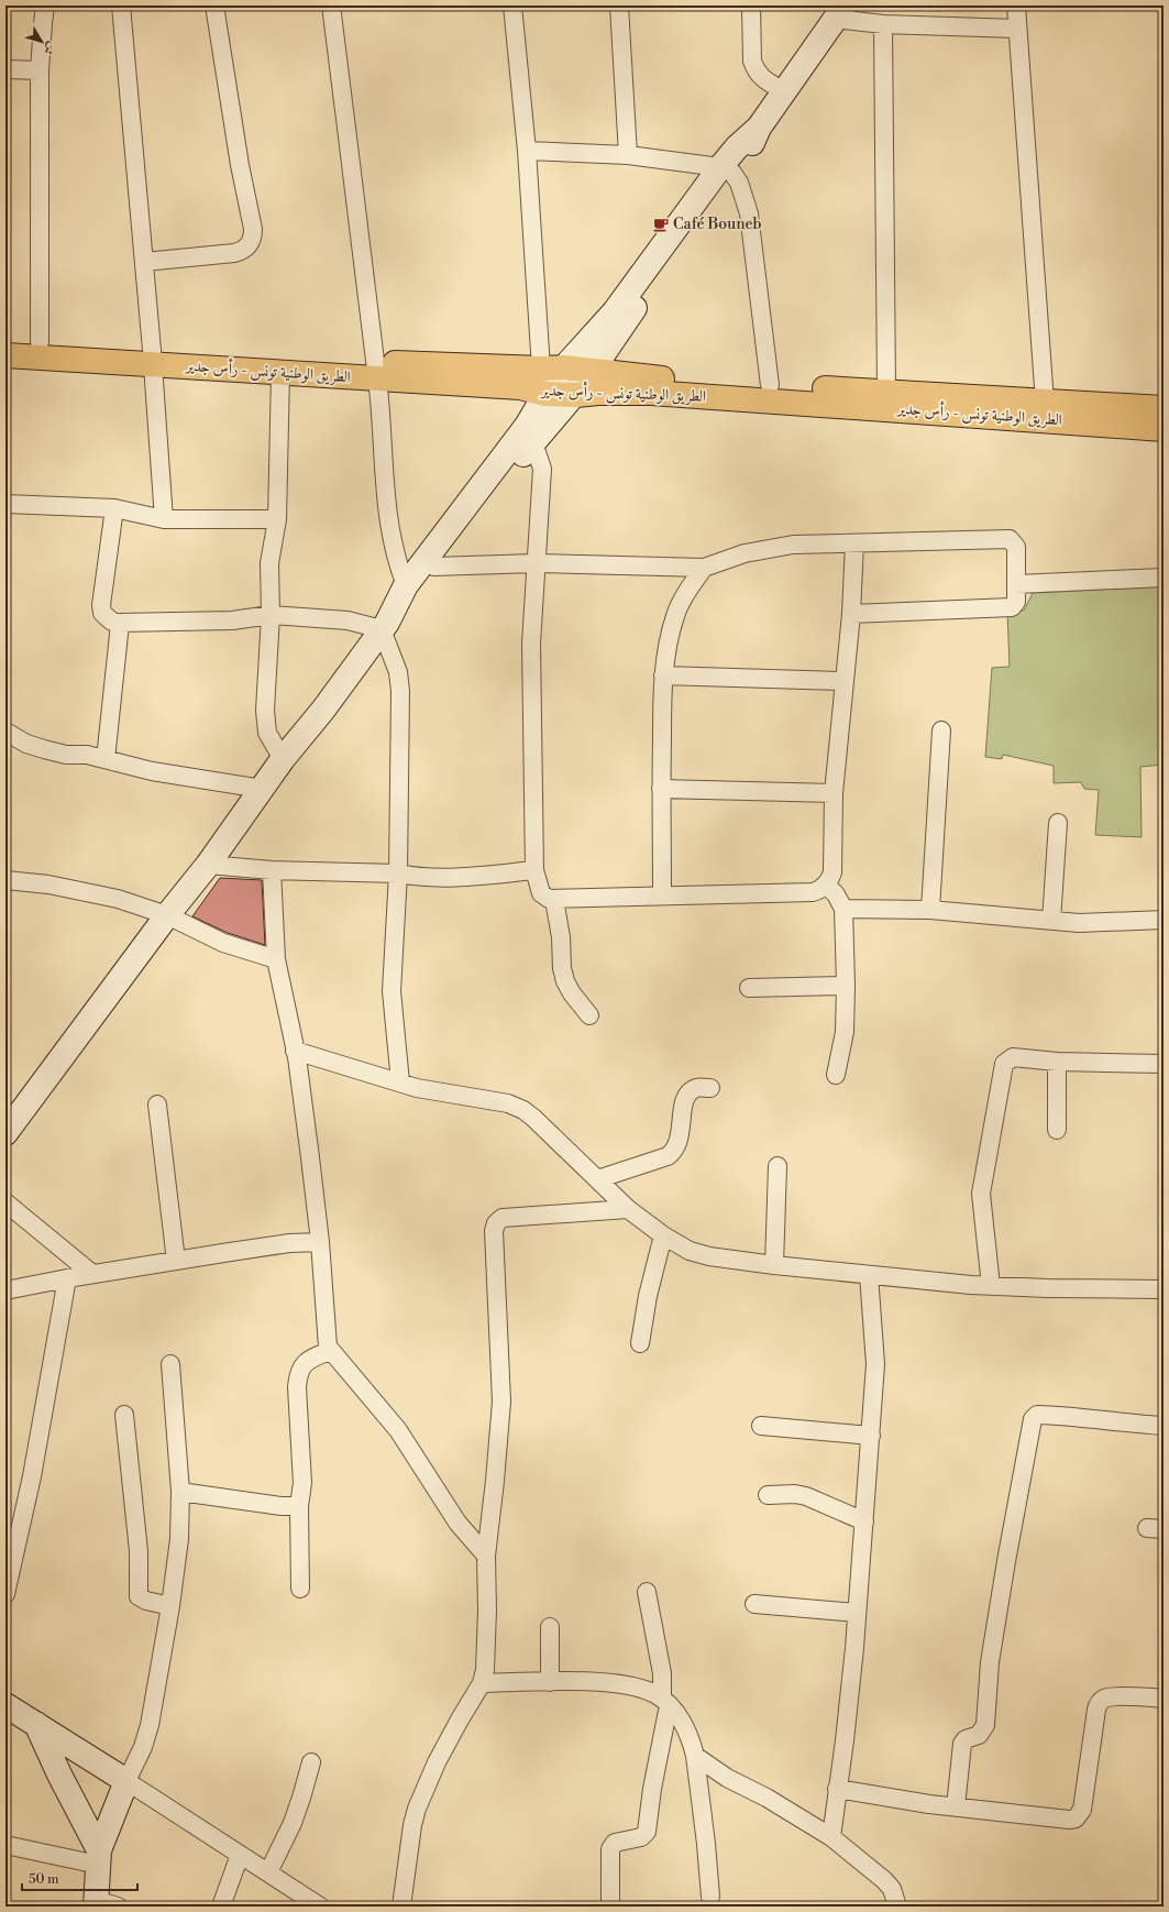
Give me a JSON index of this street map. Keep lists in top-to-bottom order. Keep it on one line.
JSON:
{"streets":{"main road":["الطريق الوطنية تونس - رأس جدير"]},"places":{"cafe":["Café Bouneb"]},"scale_bar":"50 m","north":"bottom right"}
